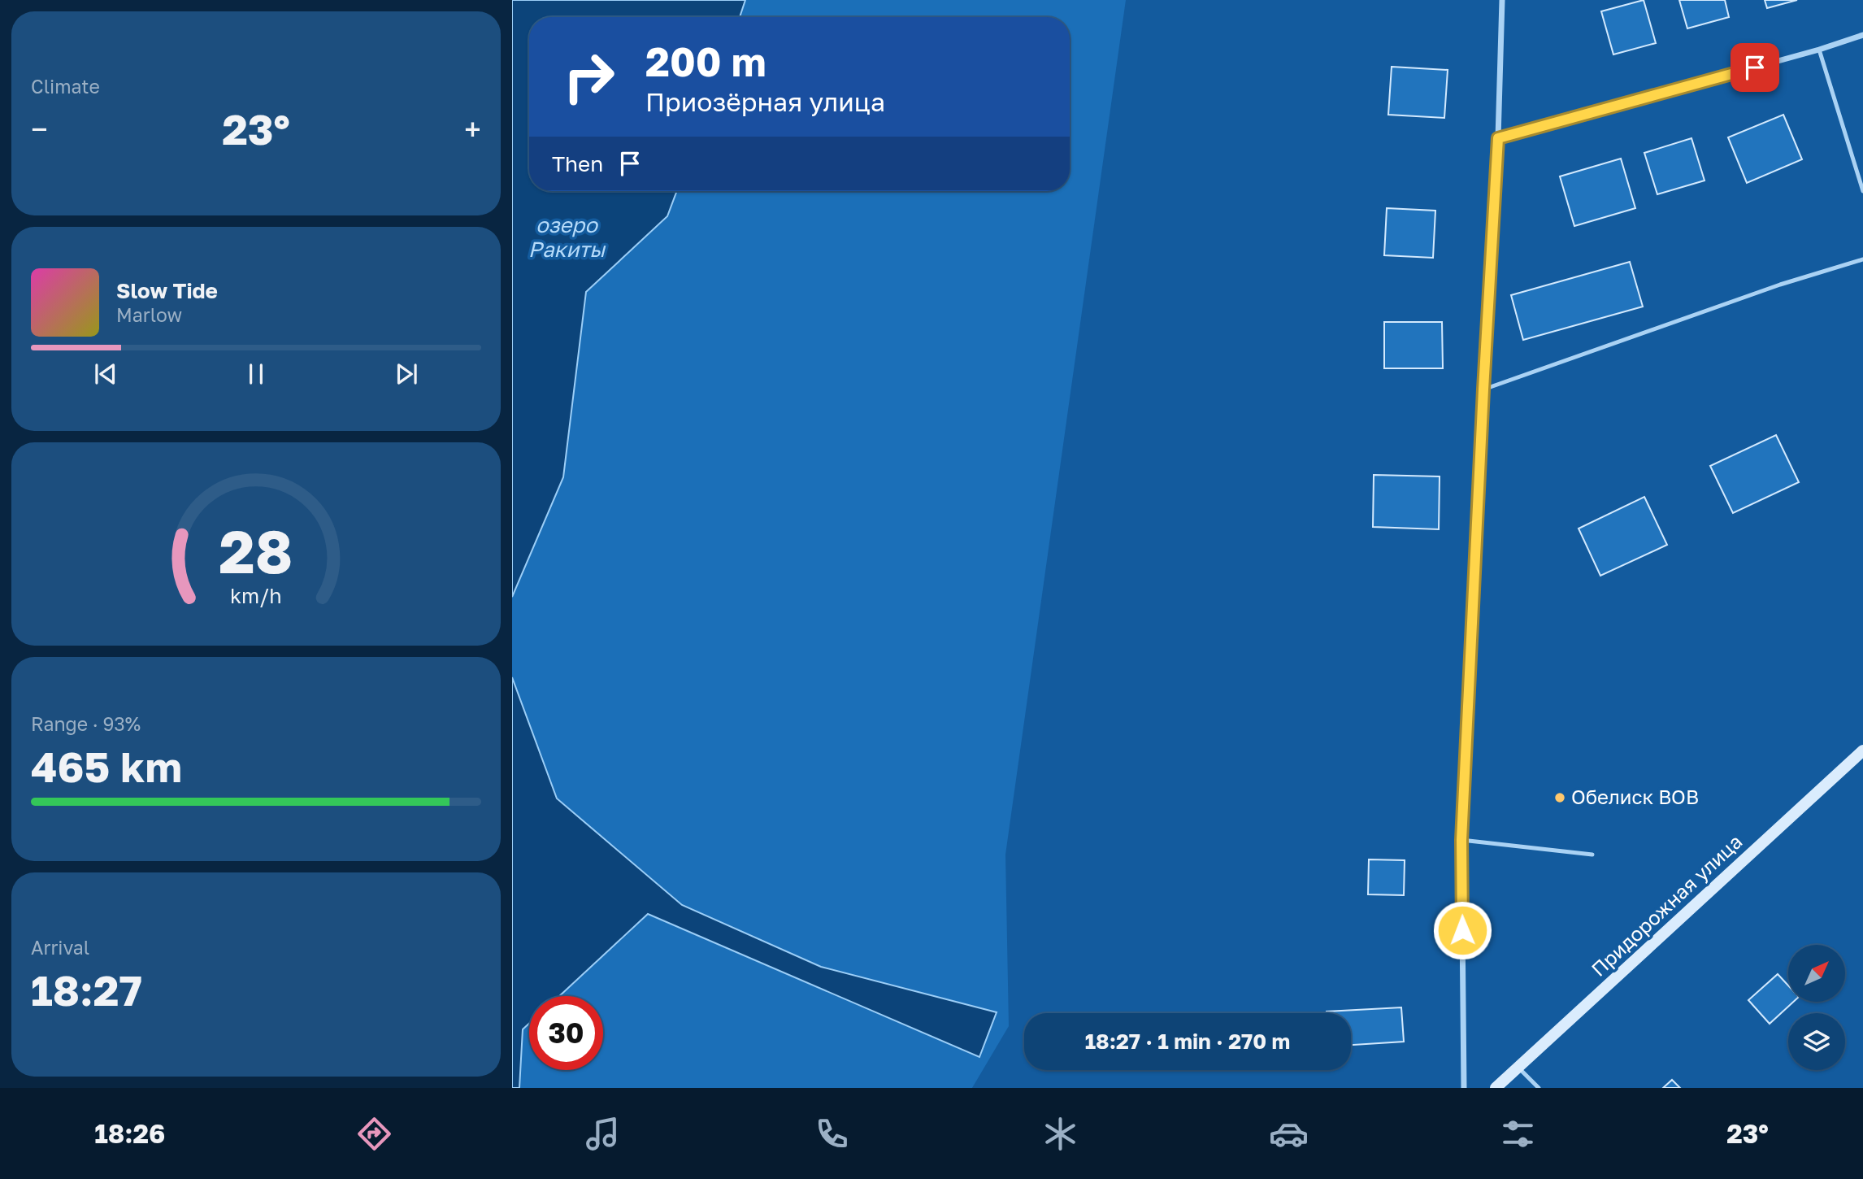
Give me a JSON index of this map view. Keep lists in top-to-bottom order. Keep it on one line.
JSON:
{"streets":{"street":["Придорожная улица"]},"water":["озеро Ракиты"],"places":["Обелиск ВОВ"],"north":"top right","page":{"tile":["Climate",["Range · 93%","465 km"],["Arrival","18:27"]],"turn":["200 m","Приозёрная улица"],"heat":["−","23°","+"],"then":"Then","song":["Slow Tide","Marlow"],"limit":"30","trip":"18:27 · 1 min · 270 m","tabs":["18:26","23°"],"gauge":["28","km/h"]}}
